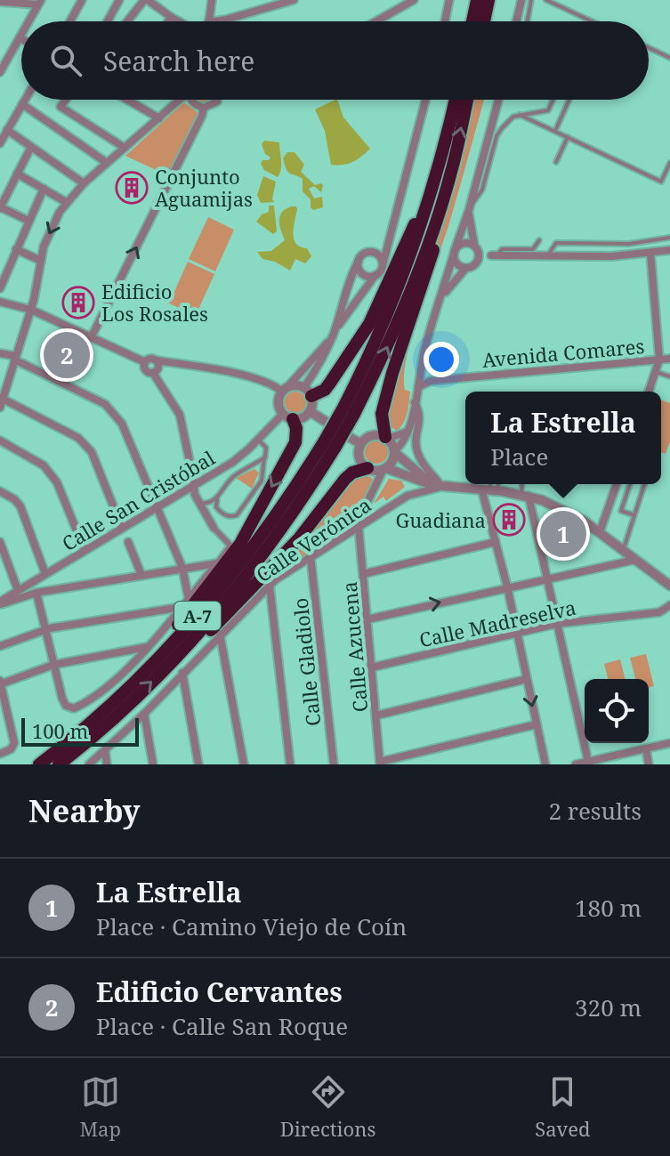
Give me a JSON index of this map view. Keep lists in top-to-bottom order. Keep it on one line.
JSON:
{"streets":{"highway":["A-7"],"street":["Avenida Comares","Calle San Cristóbal","Calle Verónica","Calle Madreselva","Calle Azucena","Calle Gladiolo"]},"crossings":[["Calle Verónica","Calle Azucena"],["Calle Verónica","Calle Gladiolo"],["Calle Madreselva","Calle Azucena"]],"places":{"building":["Conjunto Aguamijas","Edificio Los Rosales","Guadiana"]},"scale_bar":"100 m","page":{"search":"Search here","pins":["2","1"],"popup":["La Estrella","Place"],"scale":"100 m","heading":["Nearby","2 results"],"list":[{"mark":"1","name":"La Estrella","note":"Place · Camino Viejo de Coín","value":"180 m"},{"mark":"2","name":"Edificio Cervantes","note":"Place · Calle San Roque","value":"320 m"}],"nav":["Map","Directions","Saved"]}}
